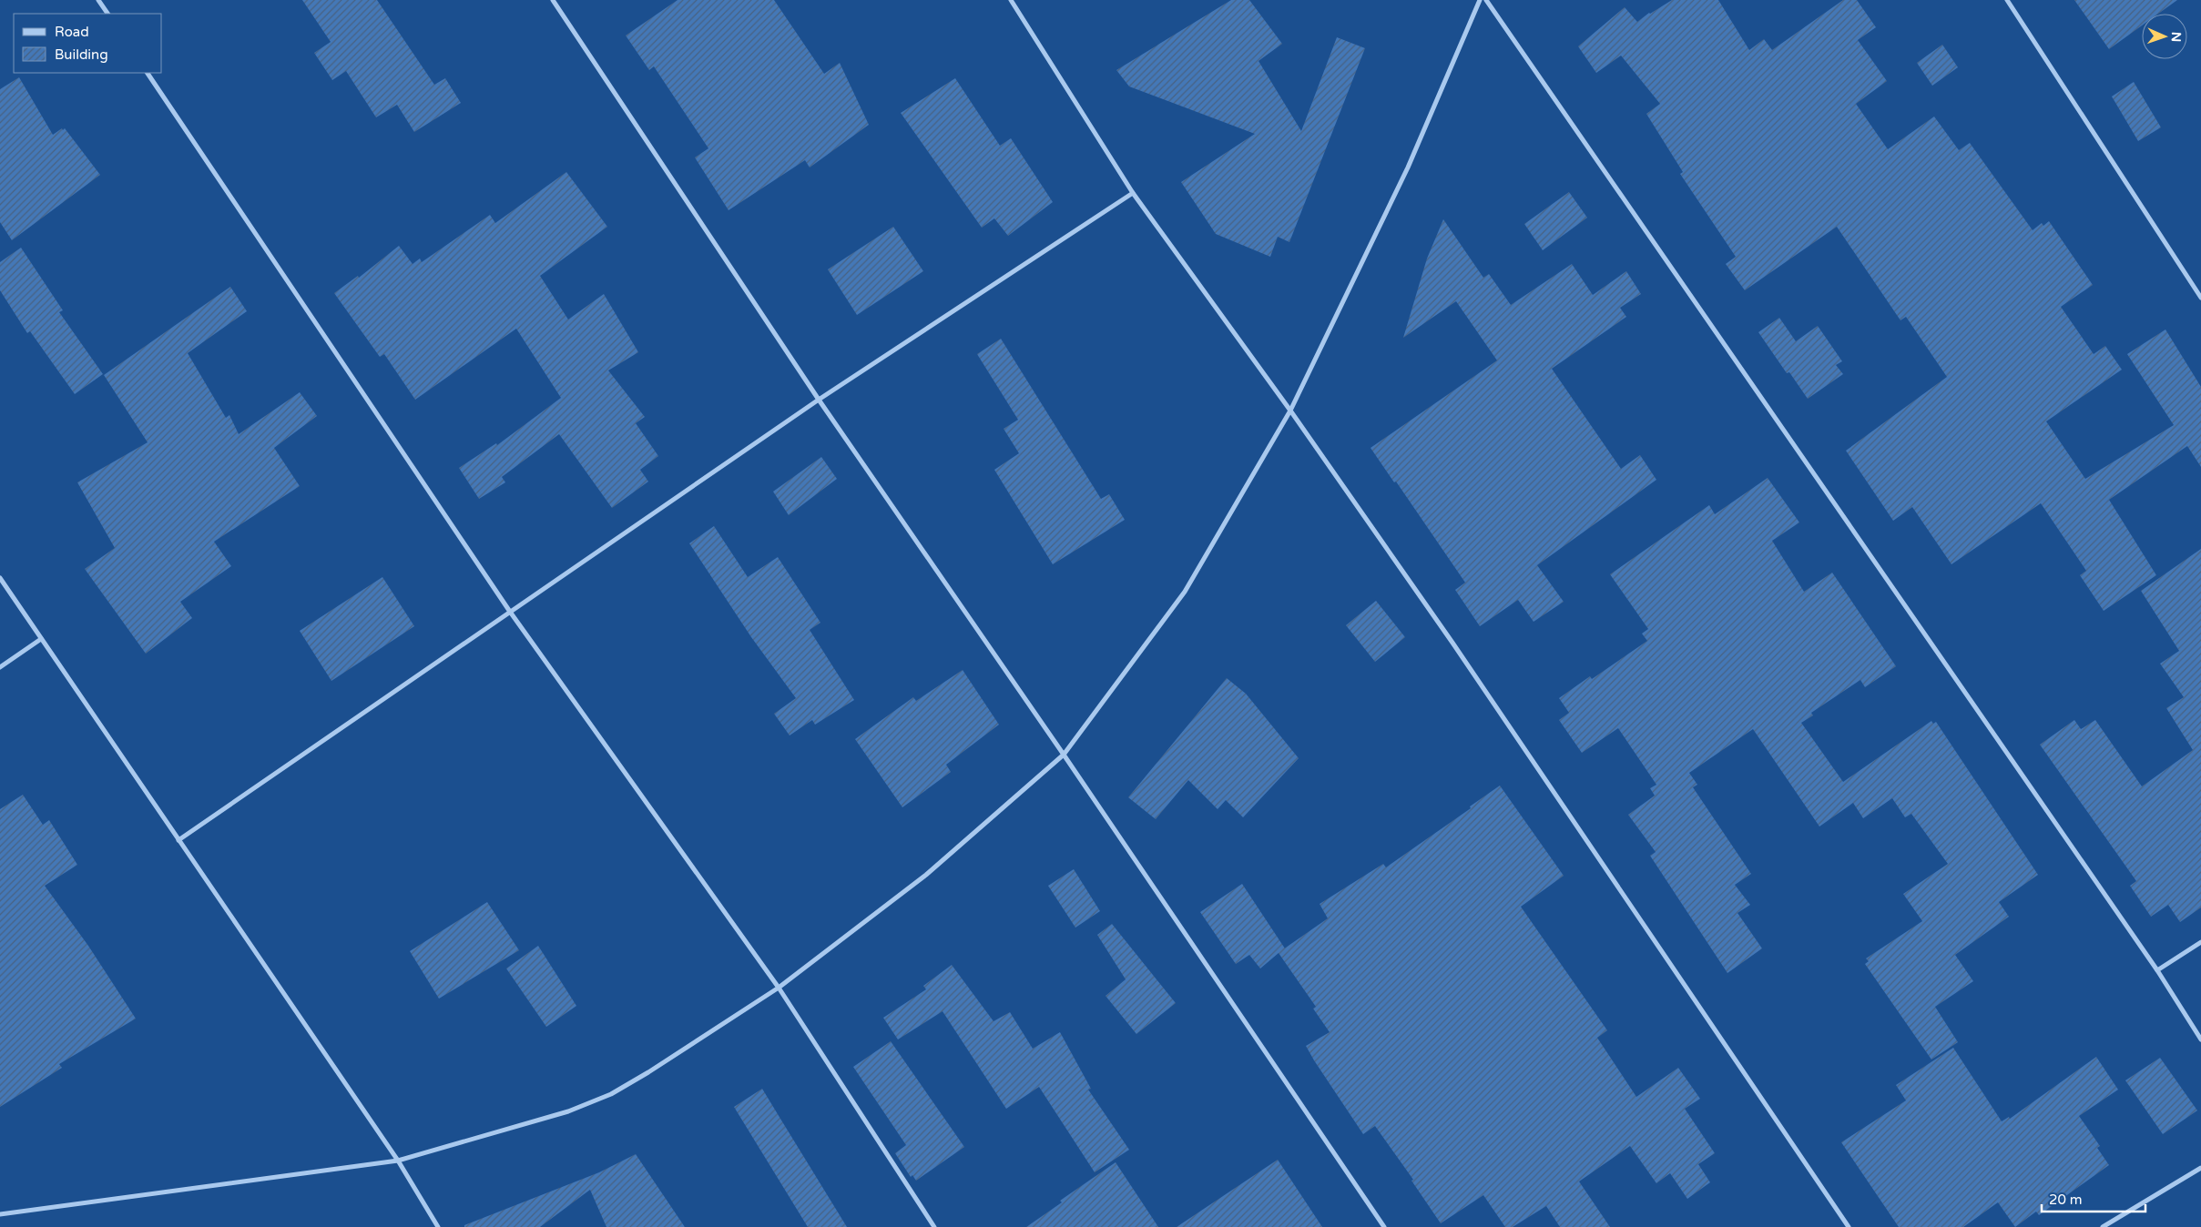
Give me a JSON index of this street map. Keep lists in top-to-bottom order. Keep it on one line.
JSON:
{"legend":["Road","Building"],"scale_bar":"20 m","north":"right"}
